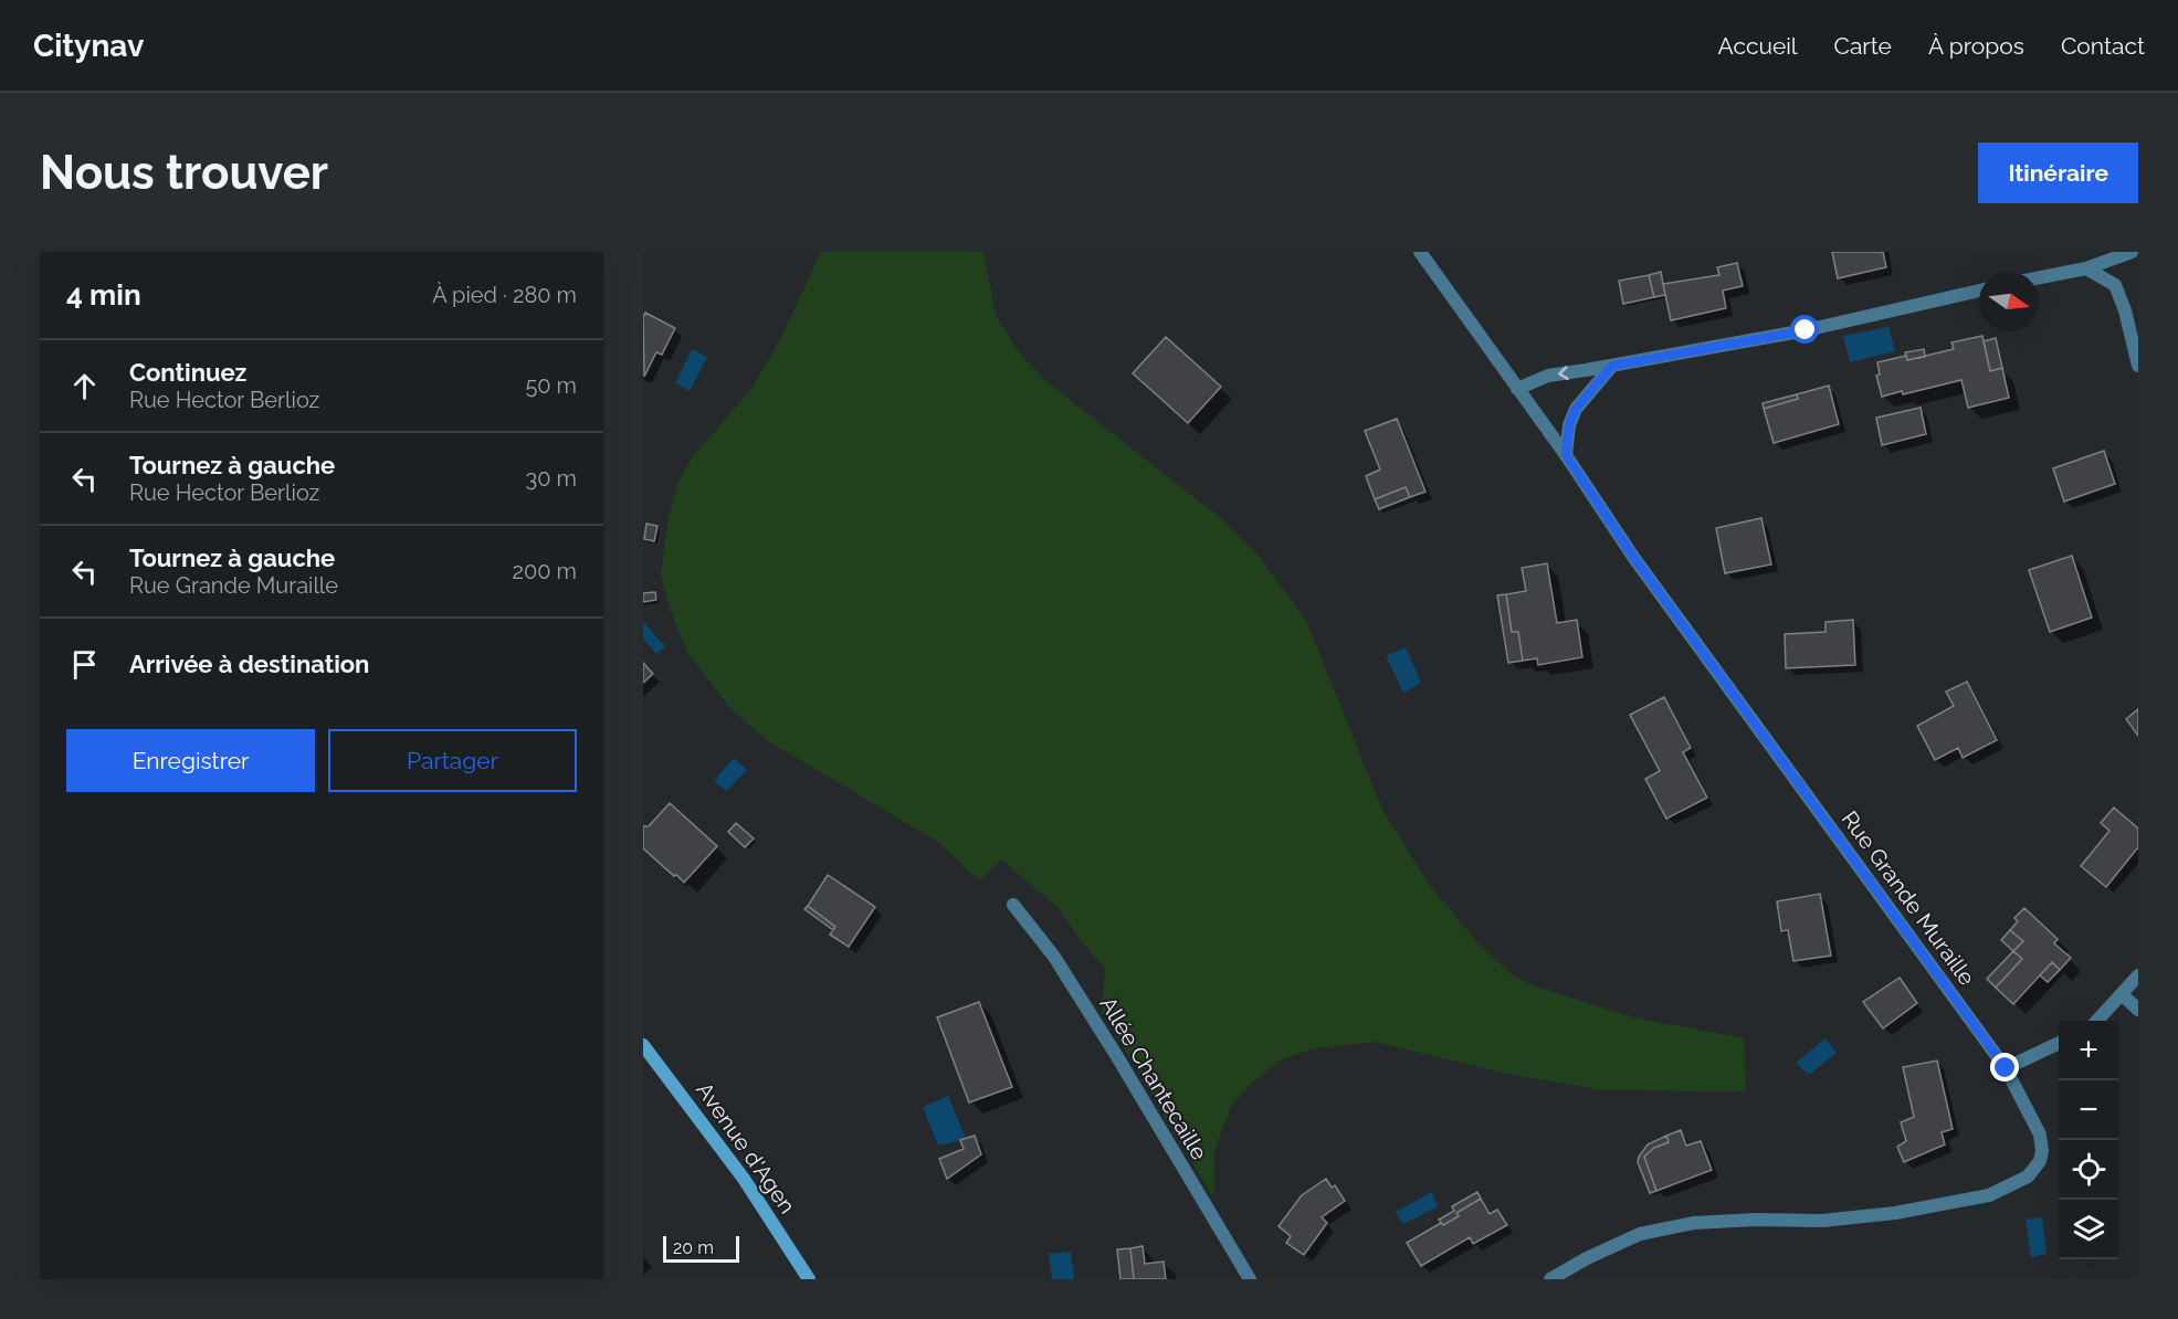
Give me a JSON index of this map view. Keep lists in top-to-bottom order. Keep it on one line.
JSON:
{"streets":{"main road":["Avenue d'Agen"],"street":["Rue Grande Muraille","Allée Chantecaille"]},"scale_bar":"20 m","north":"right","page":{"header":"Citynav","nav":["Accueil","Carte","À propos","Contact"],"buttons":["Itinéraire",["Enregistrer","Partager"]],"title":"Nous trouver","heading":["4 min","À pied · 280 m"],"list":[["Continuez","Rue Hector Berlioz","50 m"],["Tournez à gauche","Rue Hector Berlioz","30 m"],["Tournez à gauche","Rue Grande Muraille","200 m"],"Arrivée à destination"],"map_buttons":["+","−"],"scale":"20 m"}}
